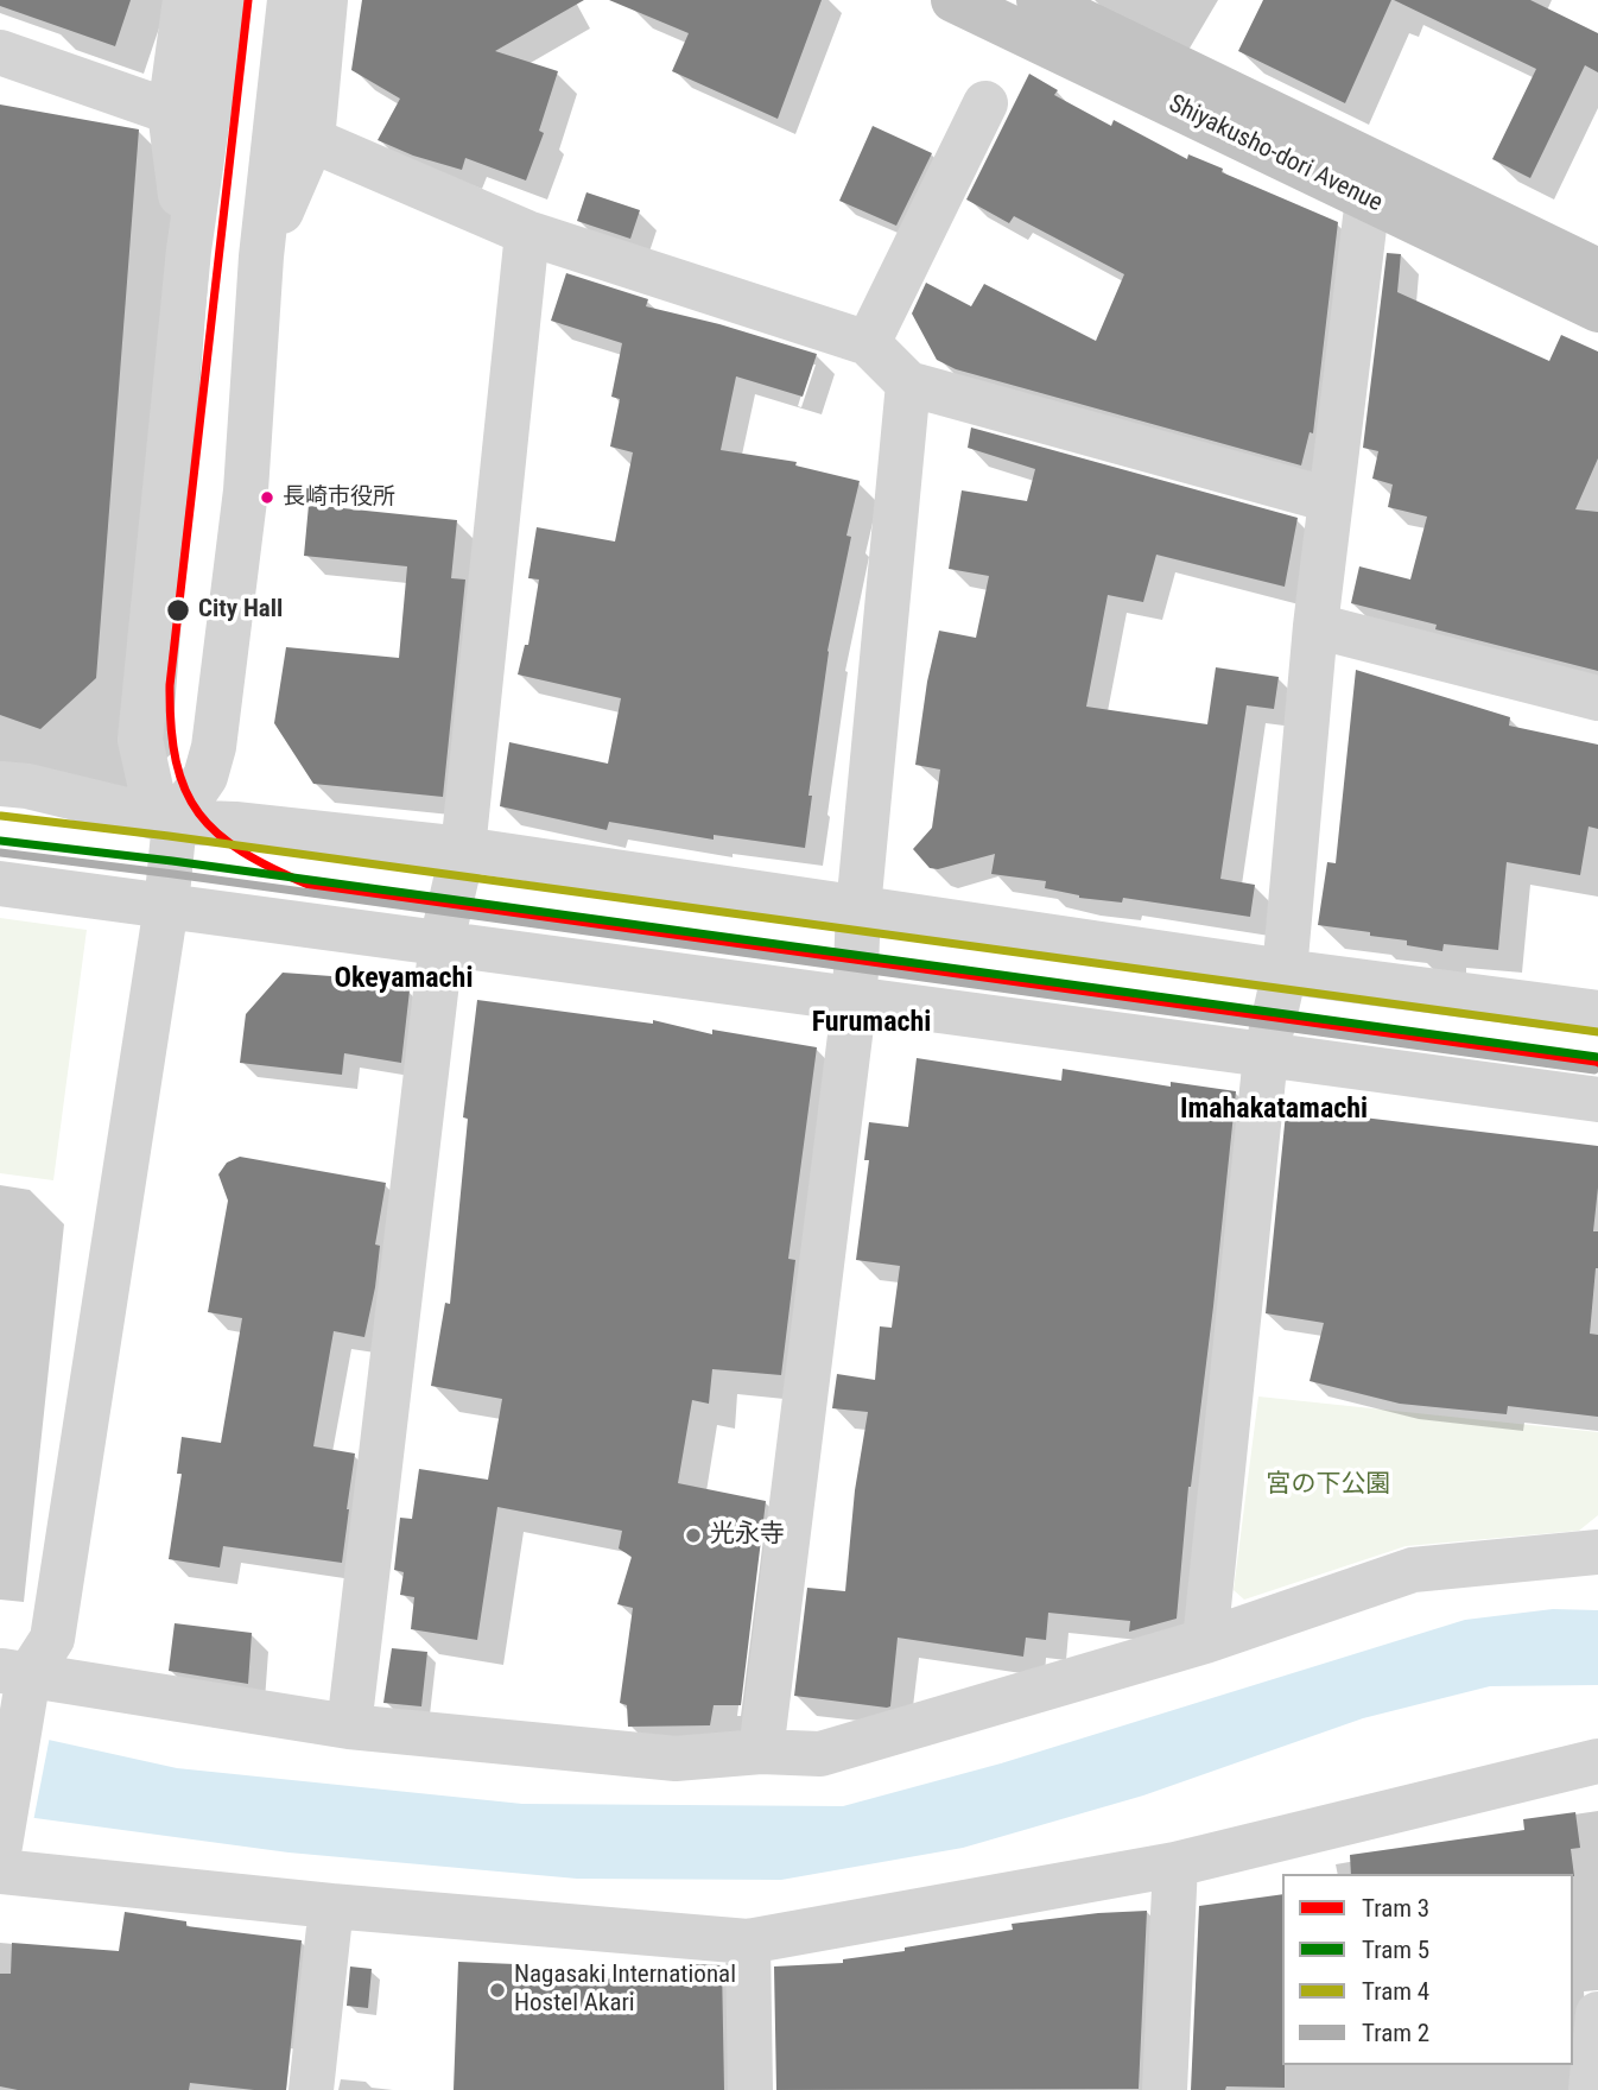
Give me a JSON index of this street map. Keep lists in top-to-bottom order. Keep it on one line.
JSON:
{"streets":{"highway":["Shiyakusho-dori Avenue"]},"districts":["Okeyamachi","Furumachi","Imahakatamachi"],"parks":["宮の下公園"],"places":["長崎市役所","City Hall","光永寺","Nagasaki International Hostel Akari"],"lines":["tram line 3","tram line 4","tram line 5","tram line 2"],"legend":["Tram 3","Tram 5","Tram 4","Tram 2"]}
